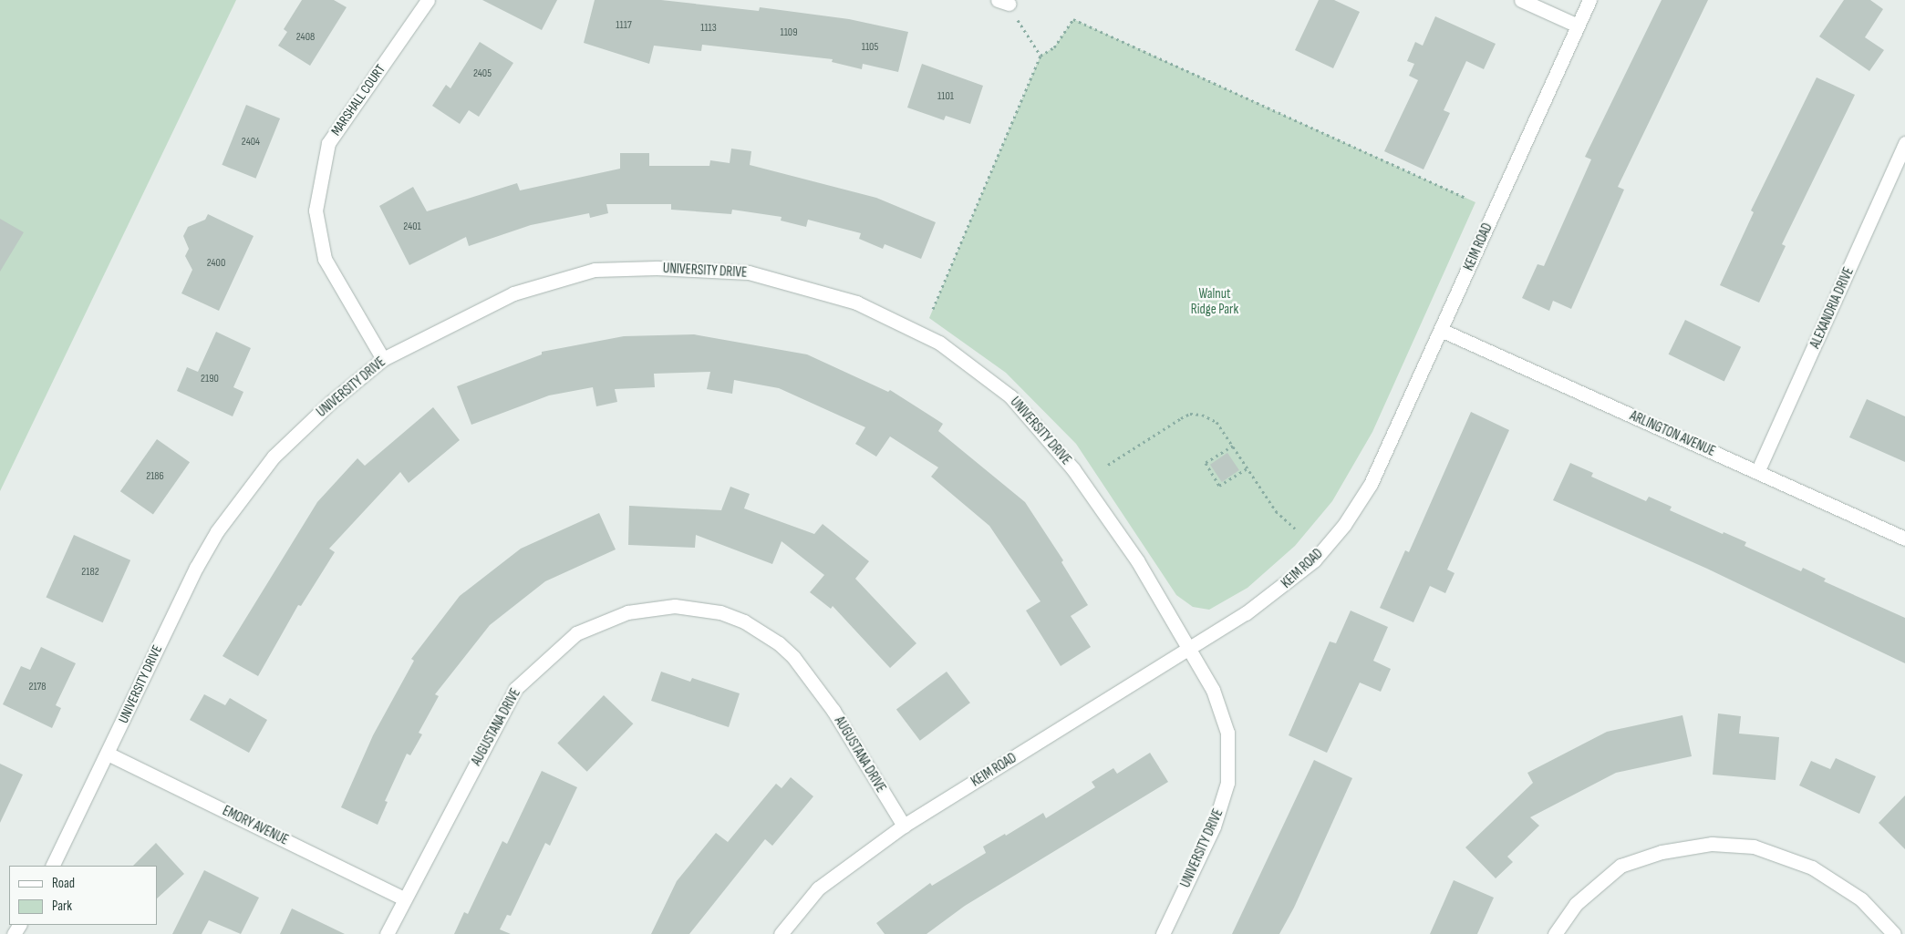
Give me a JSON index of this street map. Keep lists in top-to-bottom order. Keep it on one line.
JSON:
{"streets":{"street":["MARSHALL COURT","KEIM ROAD","UNIVERSITY DRIVE","ALEXANDRIA DRIVE","ARLINGTON AVENUE","AUGUSTANA DRIVE","EMORY AVENUE"]},"crossings":[["MARSHALL COURT","UNIVERSITY DRIVE"],["KEIM ROAD","UNIVERSITY DRIVE"],["KEIM ROAD","ARLINGTON AVENUE"],["KEIM ROAD","AUGUSTANA DRIVE"],["UNIVERSITY DRIVE","EMORY AVENUE"],["ALEXANDRIA DRIVE","ARLINGTON AVENUE"],["AUGUSTANA DRIVE","EMORY AVENUE"]],"parks":["Walnut Ridge Park"],"house_numbers":["1117","1113","1109","2408","1105","2405","1101","2404","2401","2400","2190","2186","2182","2178"],"legend":["Road","Park"]}
